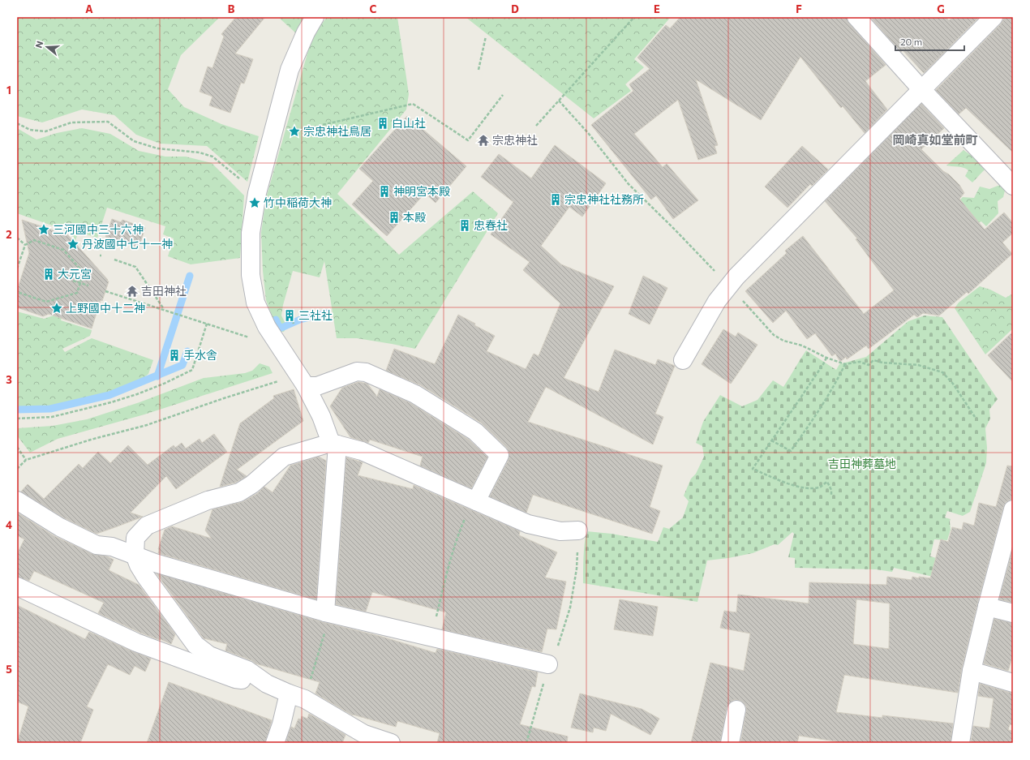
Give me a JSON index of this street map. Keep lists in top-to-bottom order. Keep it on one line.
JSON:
{"districts":["岡崎真如堂前町"],"parks":["吉田神葬墓地"],"places":{"building":["白山社","神明宮本殿","宗忠神社社務所","本殿","忠春社","大元宮","三社社","手水舎"],"place":["宗忠神社鳥居","竹中稲荷大神","三河國中三十六神","丹波國中七十一神","上野國中十二神"],"temple":["宗忠神社","吉田神社"]},"scale_bar":"20 m","north":"left","grid":{"columns":["A","B","C","D","E","F","G"],"rows":["1","2","3","4","5"]}}
